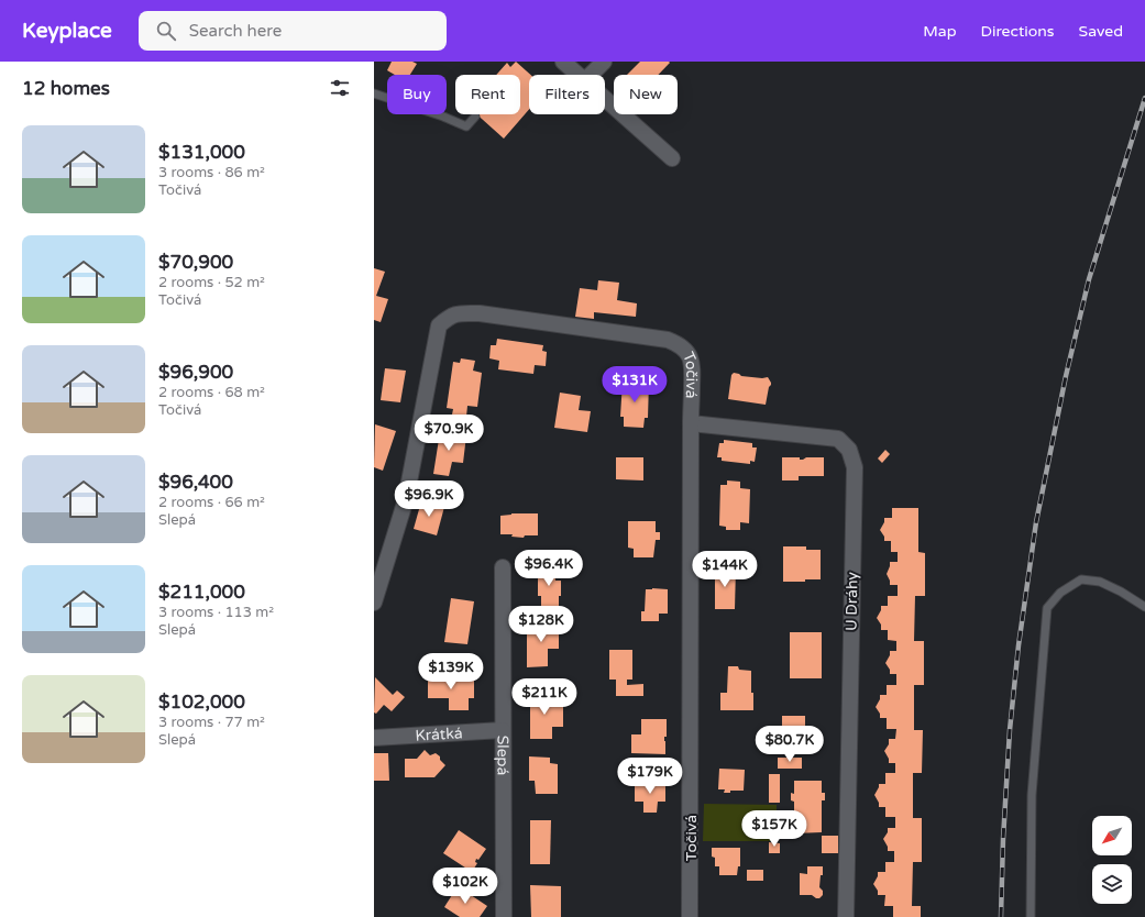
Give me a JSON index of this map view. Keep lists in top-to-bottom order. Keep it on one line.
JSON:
{"streets":{"street":["Točivá","U Dráhy","Krátká","Slepá"]},"crossings":[["Točivá","U Dráhy"],["Krátká","Slepá"]],"north":"bottom left","page":{"header":"Keyplace","search":"Search here","nav":["Map","Directions","Saved"],"heading":"12 homes","chip":["Buy","Rent","Filters","New"],"list":[{"name":"$131,000","note":"3 rooms · 86 m² · Točivá"},{"name":"$70,900","note":"2 rooms · 52 m² · Točivá"},{"name":"$96,900","note":"2 rooms · 68 m² · Točivá"},{"name":"$96,400","note":"2 rooms · 66 m² · Slepá"},{"name":"$211,000","note":"3 rooms · 113 m² · Slepá"},{"name":"$102,000","note":"3 rooms · 77 m² · Slepá"}],"price":["$131K","$70.9K","$96.9K","$96.4K","$144K","$128K","$139K","$211K","$80.7K","$179K","$157K","$102K"]}}
